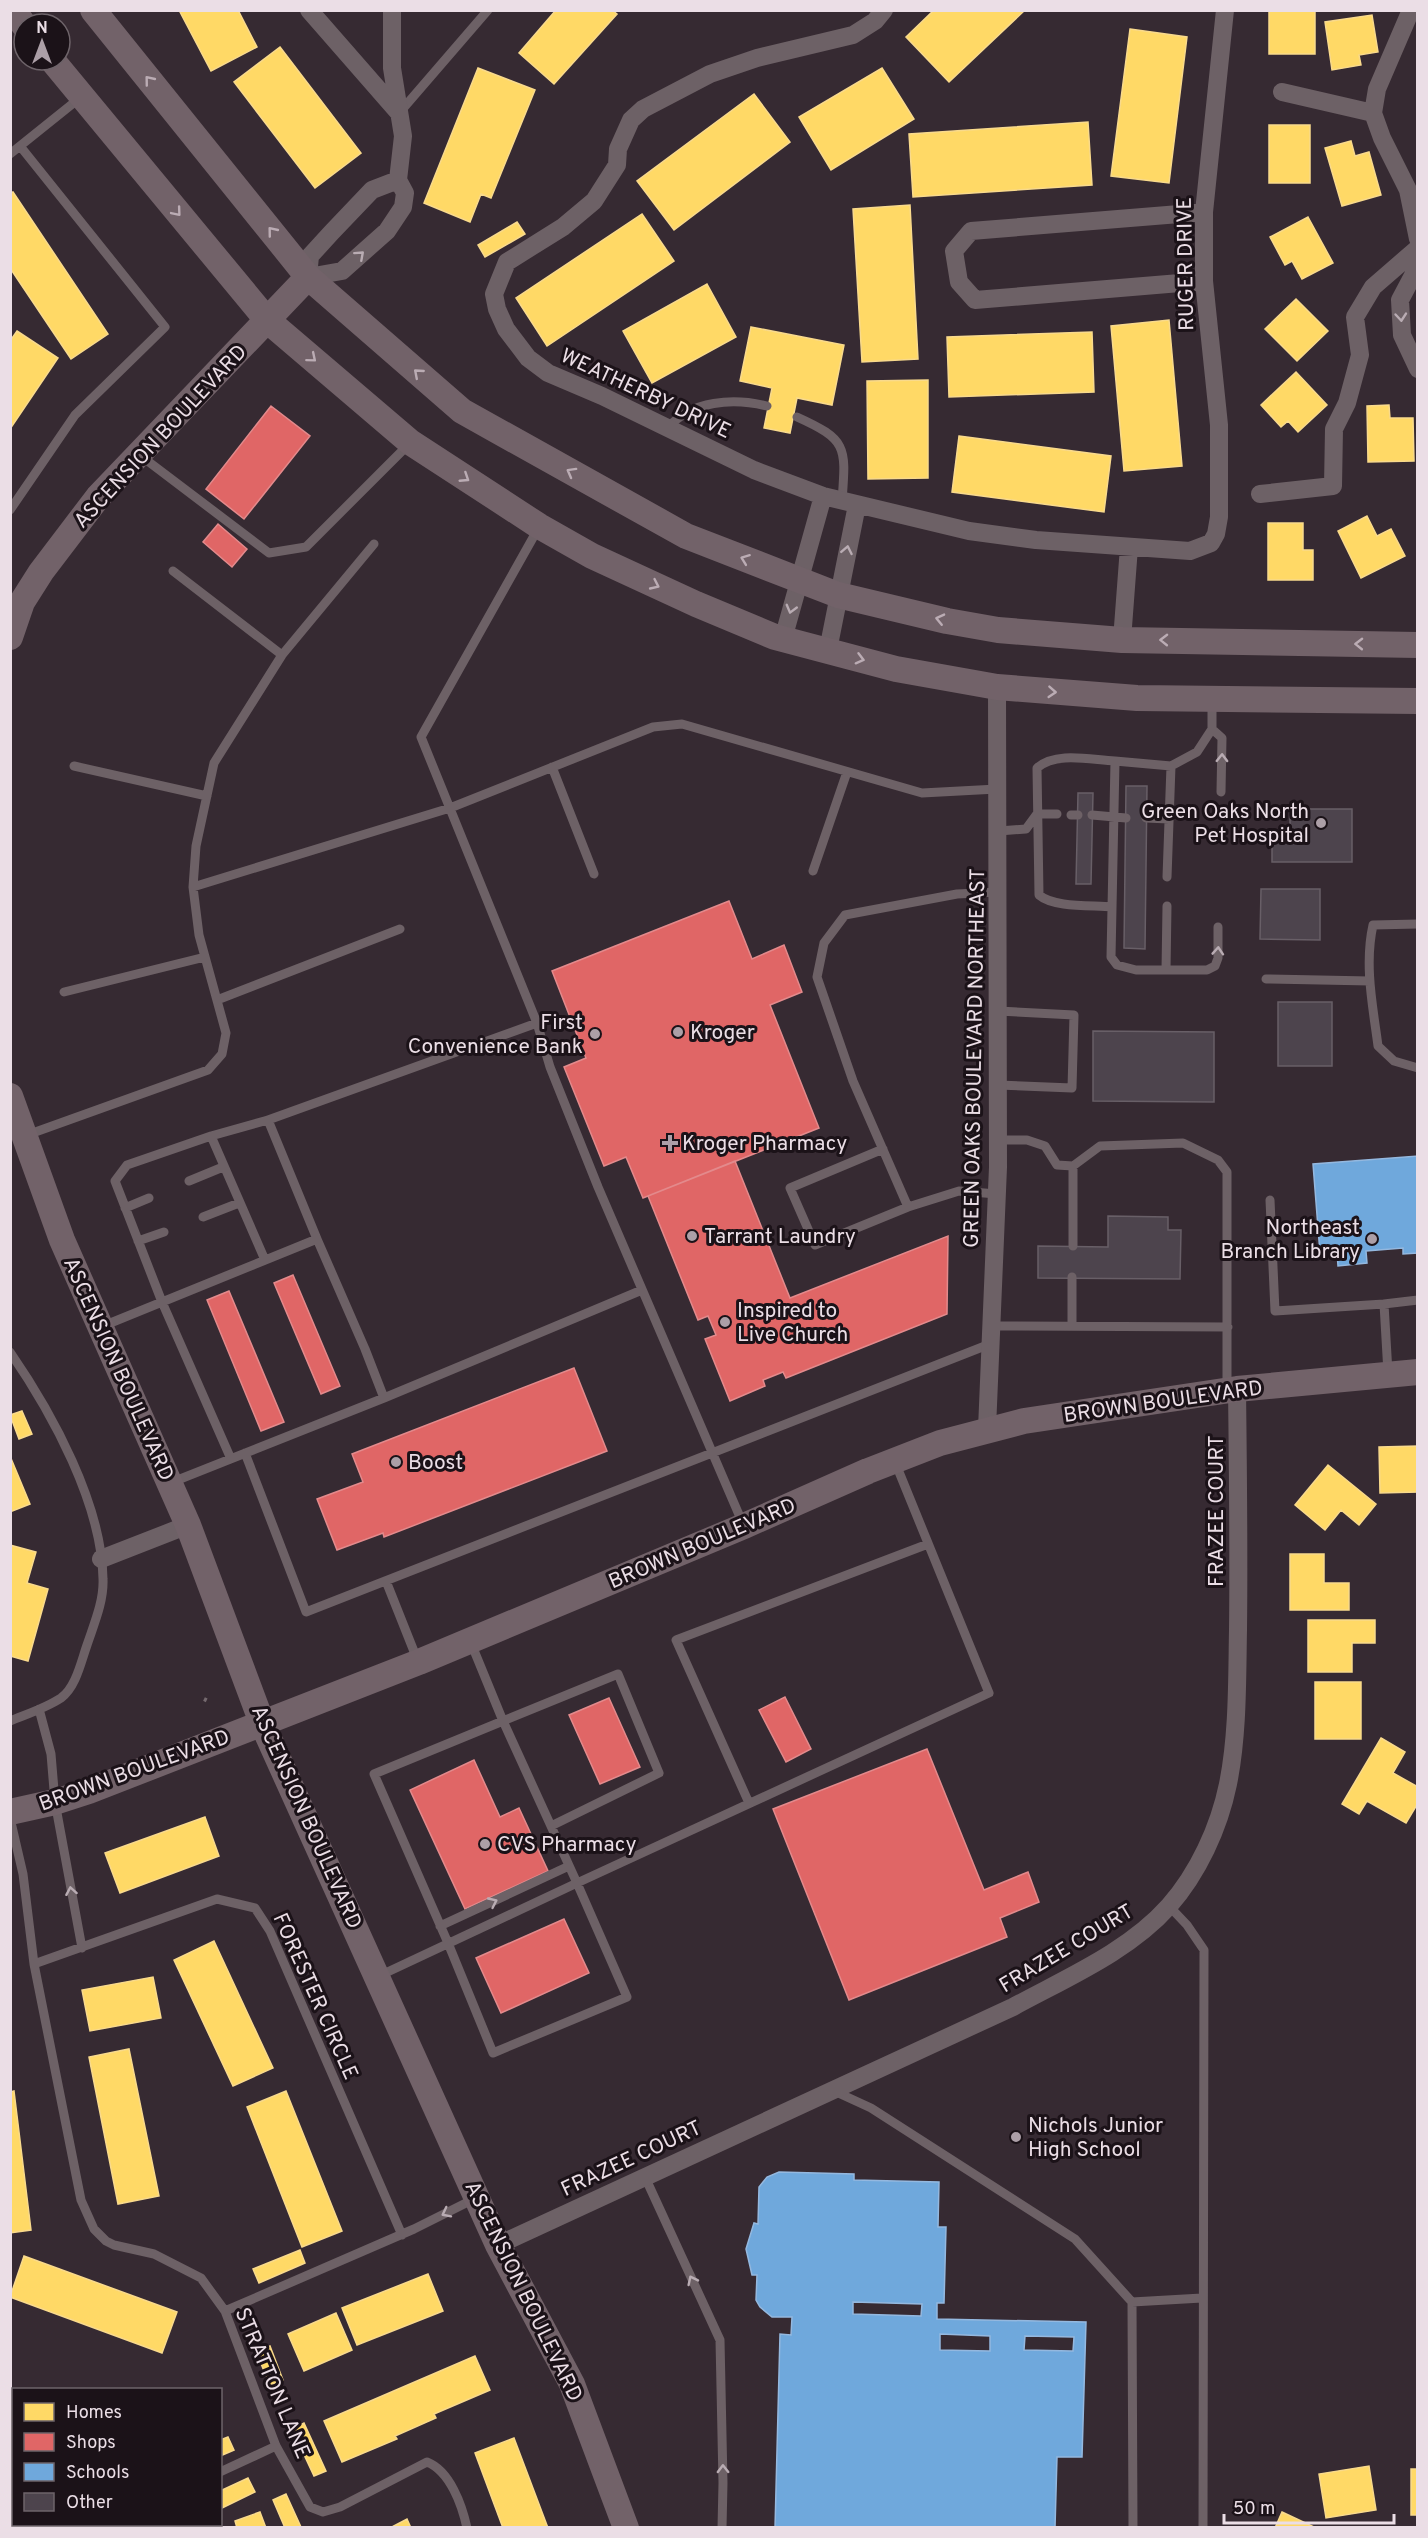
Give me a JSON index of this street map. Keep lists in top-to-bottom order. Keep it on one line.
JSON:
{"streets":{"street":["RUGER DRIVE","WEATHERBY DRIVE","ASCENSION BOULEVARD","GREEN OAKS BOULEVARD NORTHEAST","BROWN BOULEVARD","FRAZEE COURT"],"lane":["FORESTER CIRCLE","STRATTON LANE"]},"crossings":[["RUGER DRIVE","WEATHERBY DRIVE"],["ASCENSION BOULEVARD","BROWN BOULEVARD"],["ASCENSION BOULEVARD","FRAZEE COURT"],["GREEN OAKS BOULEVARD NORTHEAST","BROWN BOULEVARD"],["BROWN BOULEVARD","FRAZEE COURT"]],"places":{"other":["Green Oaks North Pet Hospital","Kroger","First Convenience Bank","Tarrant Laundry","Northeast Branch Library","Inspired to Live Church","Boost","CVS Pharmacy","Nichols Junior High School"],"health":["Kroger Pharmacy"]},"legend":["Homes","Shops","Schools","Other"],"scale_bar":"50 m","north":"top"}
